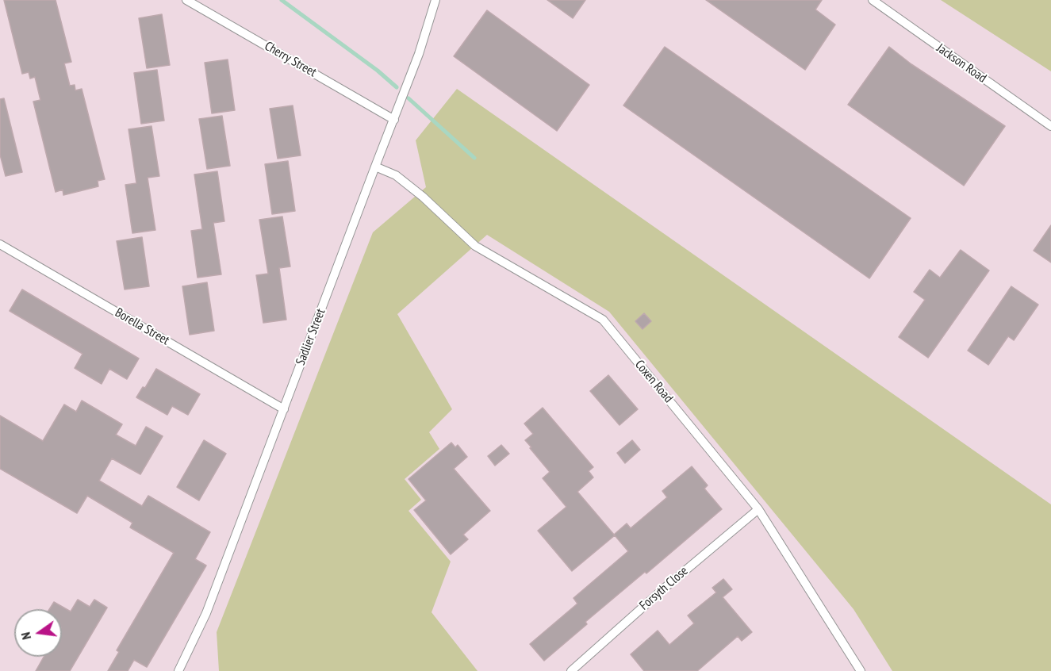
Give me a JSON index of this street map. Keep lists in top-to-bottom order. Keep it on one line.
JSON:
{"streets":{"lane":["Cherry Street","Jackson Road","Borella Street","Sadlier Street","Coxen Road","Forsyth Close"]},"crossings":[["Cherry Street","Sadlier Street"],["Borella Street","Sadlier Street"],["Sadlier Street","Coxen Road"],["Coxen Road","Forsyth Close"]],"north":"left"}
